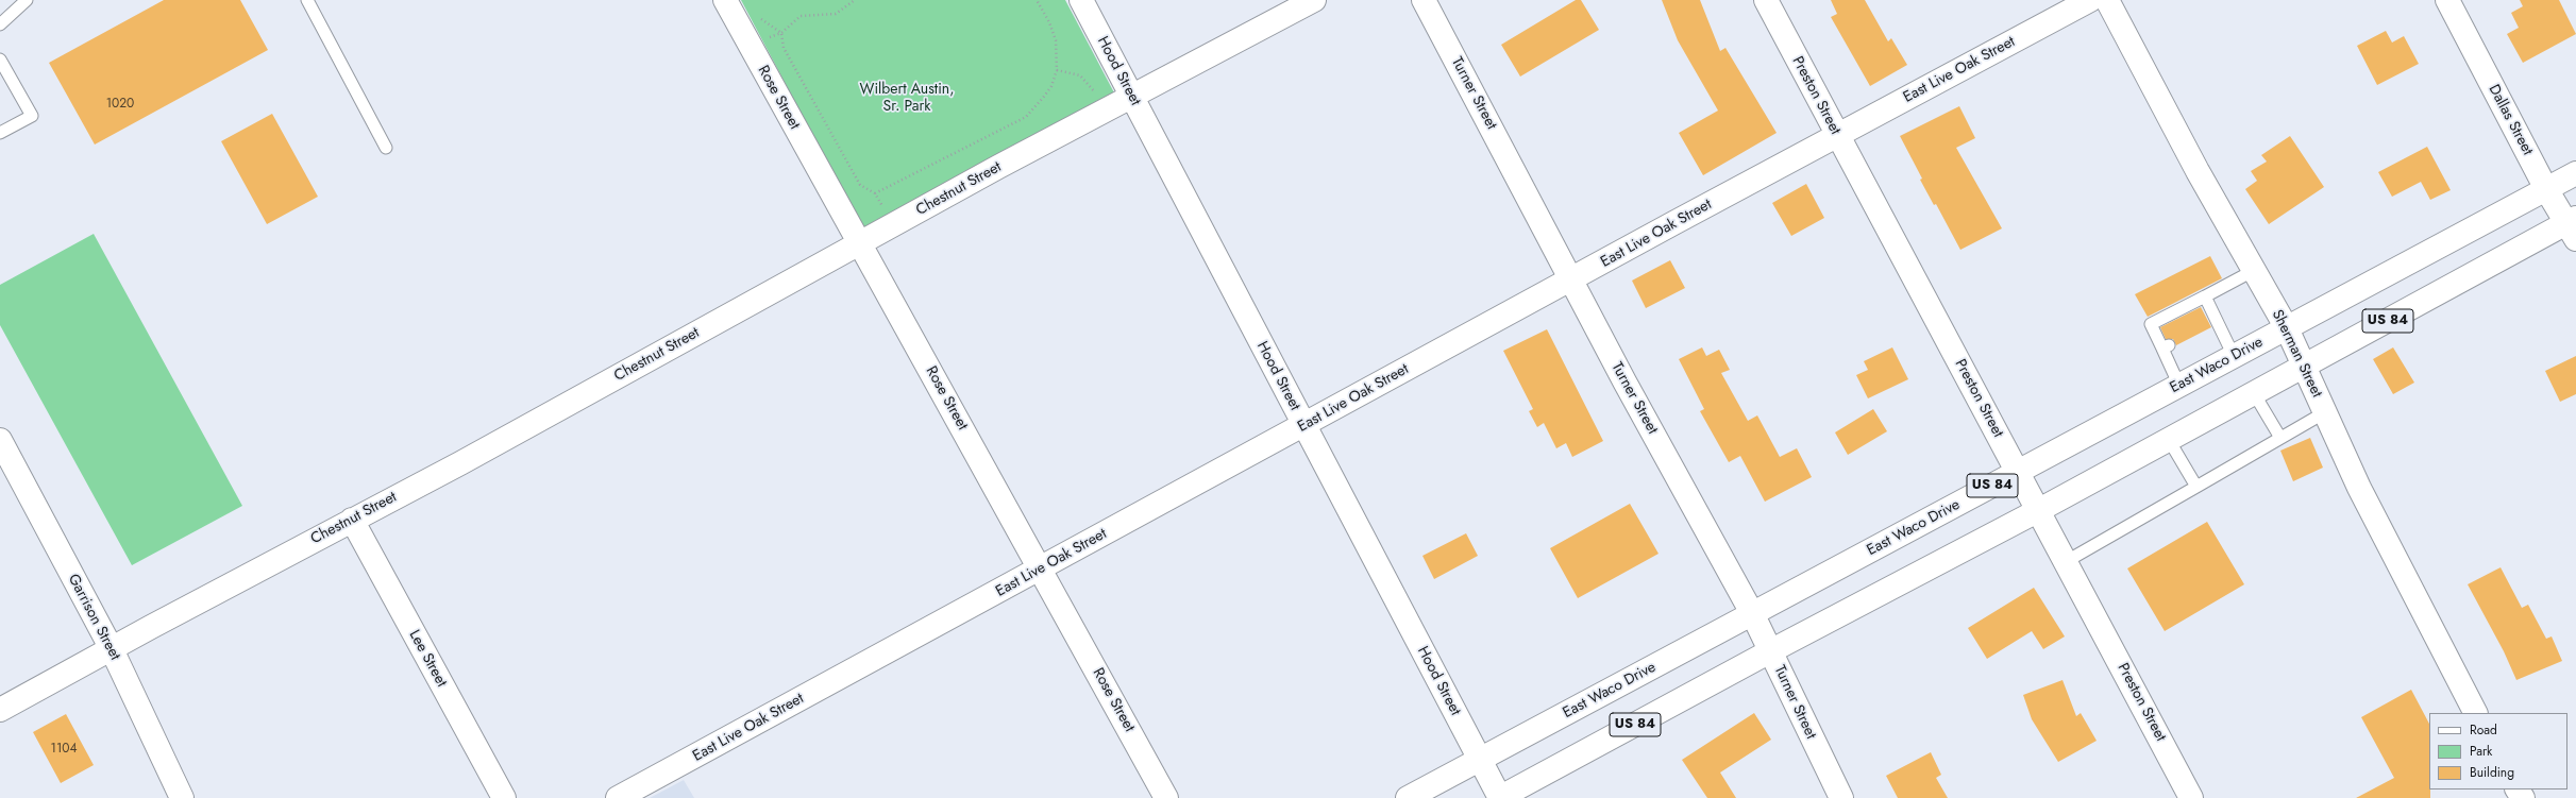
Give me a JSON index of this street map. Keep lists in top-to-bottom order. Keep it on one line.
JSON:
{"streets":{"street":["East Live Oak Street","Hood Street","Turner Street","Preston Street","Rose Street","Dallas Street","Chestnut Street","US 84","Sherman Street","East Waco Drive","Garrison Street","Lee Street"]},"crossings":[["East Live Oak Street","Hood Street"],["East Live Oak Street","Turner Street"],["East Live Oak Street","Preston Street"],["East Live Oak Street","Rose Street"],["Hood Street","Chestnut Street"],["Hood Street","US 84"],["Hood Street","East Waco Drive"],["Turner Street","US 84"],["Turner Street","East Waco Drive"],["Preston Street","US 84"],["Preston Street","East Waco Drive"],["Rose Street","Chestnut Street"],["Dallas Street","US 84"],["Dallas Street","East Waco Drive"],["Chestnut Street","Garrison Street"],["Chestnut Street","Lee Street"],["US 84","Sherman Street"],["Sherman Street","East Waco Drive"]],"parks":["Wilbert Austin, Sr. Park"],"house_numbers":["1020","1104"],"legend":["Road","Park","Building"]}
